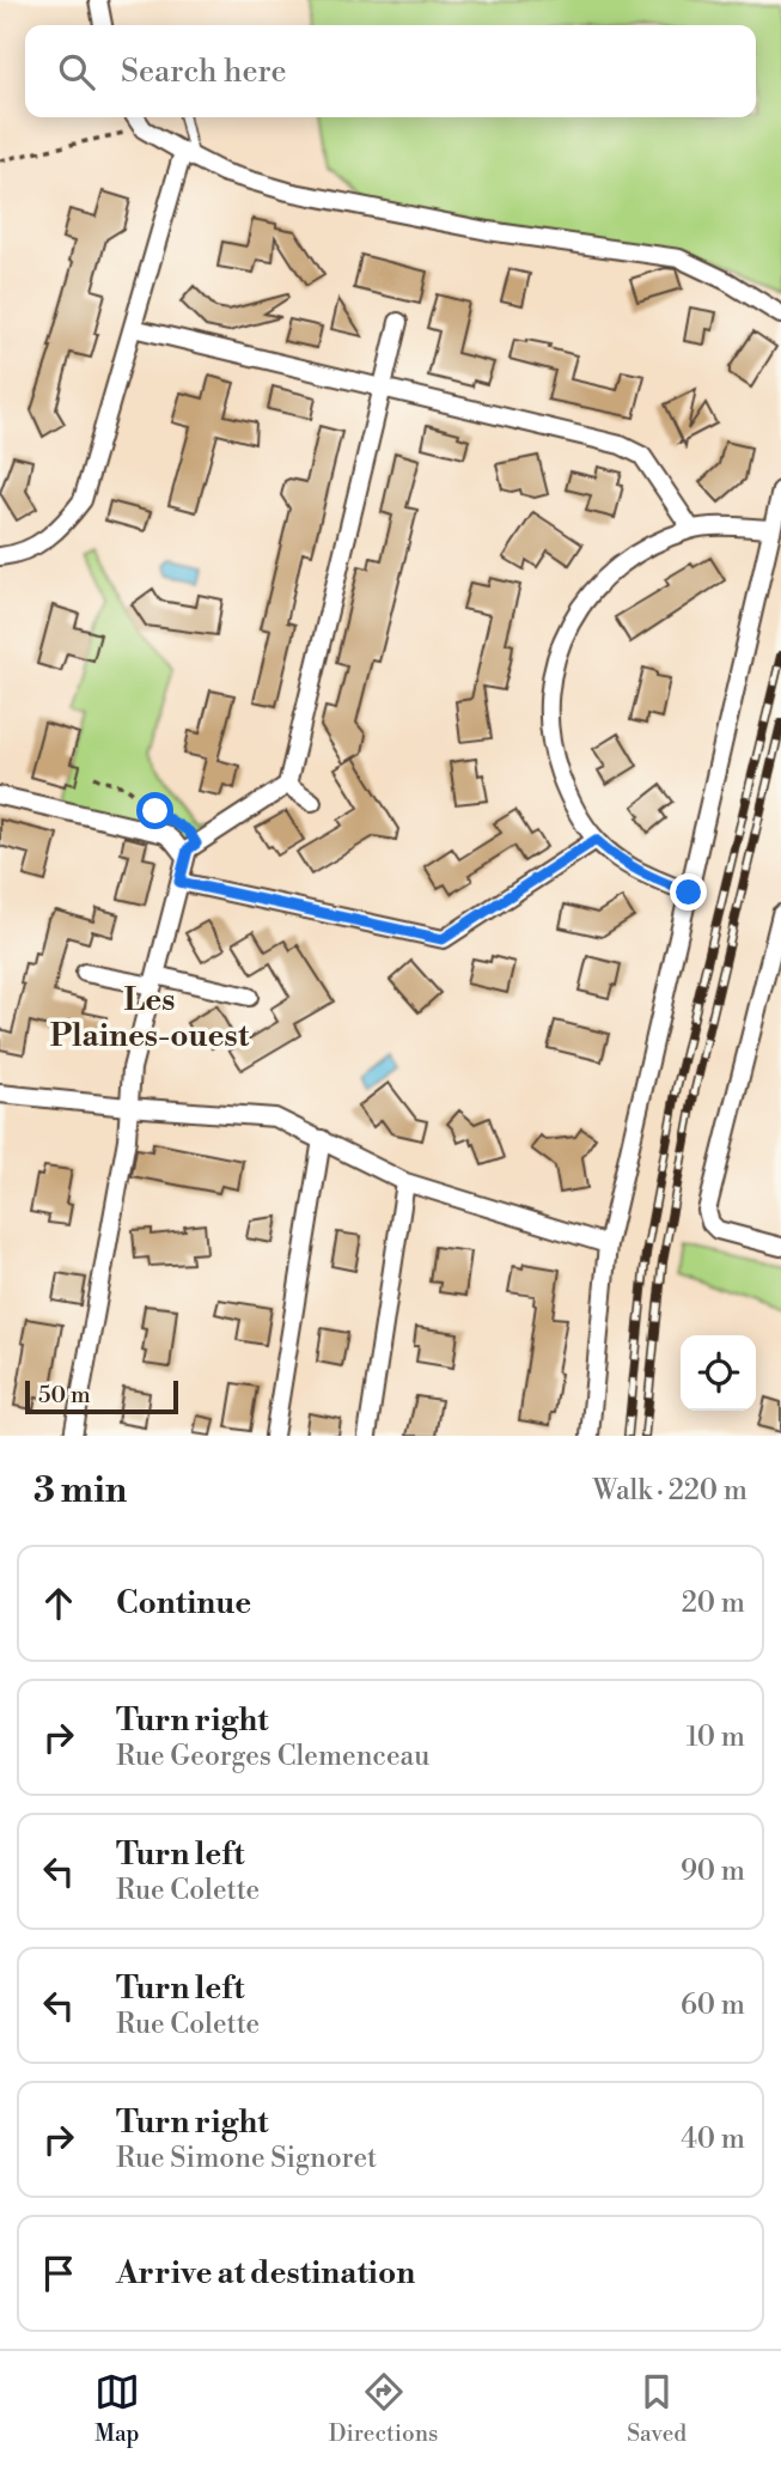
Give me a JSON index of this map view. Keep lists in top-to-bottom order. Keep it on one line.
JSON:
{"districts":["Les Plaines-ouest"],"scale_bar":"50 m","page":{"search":"Search here","scale":"50 m","heading":["3 min","Walk · 220 m"],"list":[["Continue","20 m"],["Turn right","Rue Georges Clemenceau","10 m"],["Turn left","Rue Colette","90 m"],["Turn left","Rue Colette","60 m"],["Turn right","Rue Simone Signoret","40 m"],"Arrive at destination"],"nav":["Map","Directions","Saved"]}}
